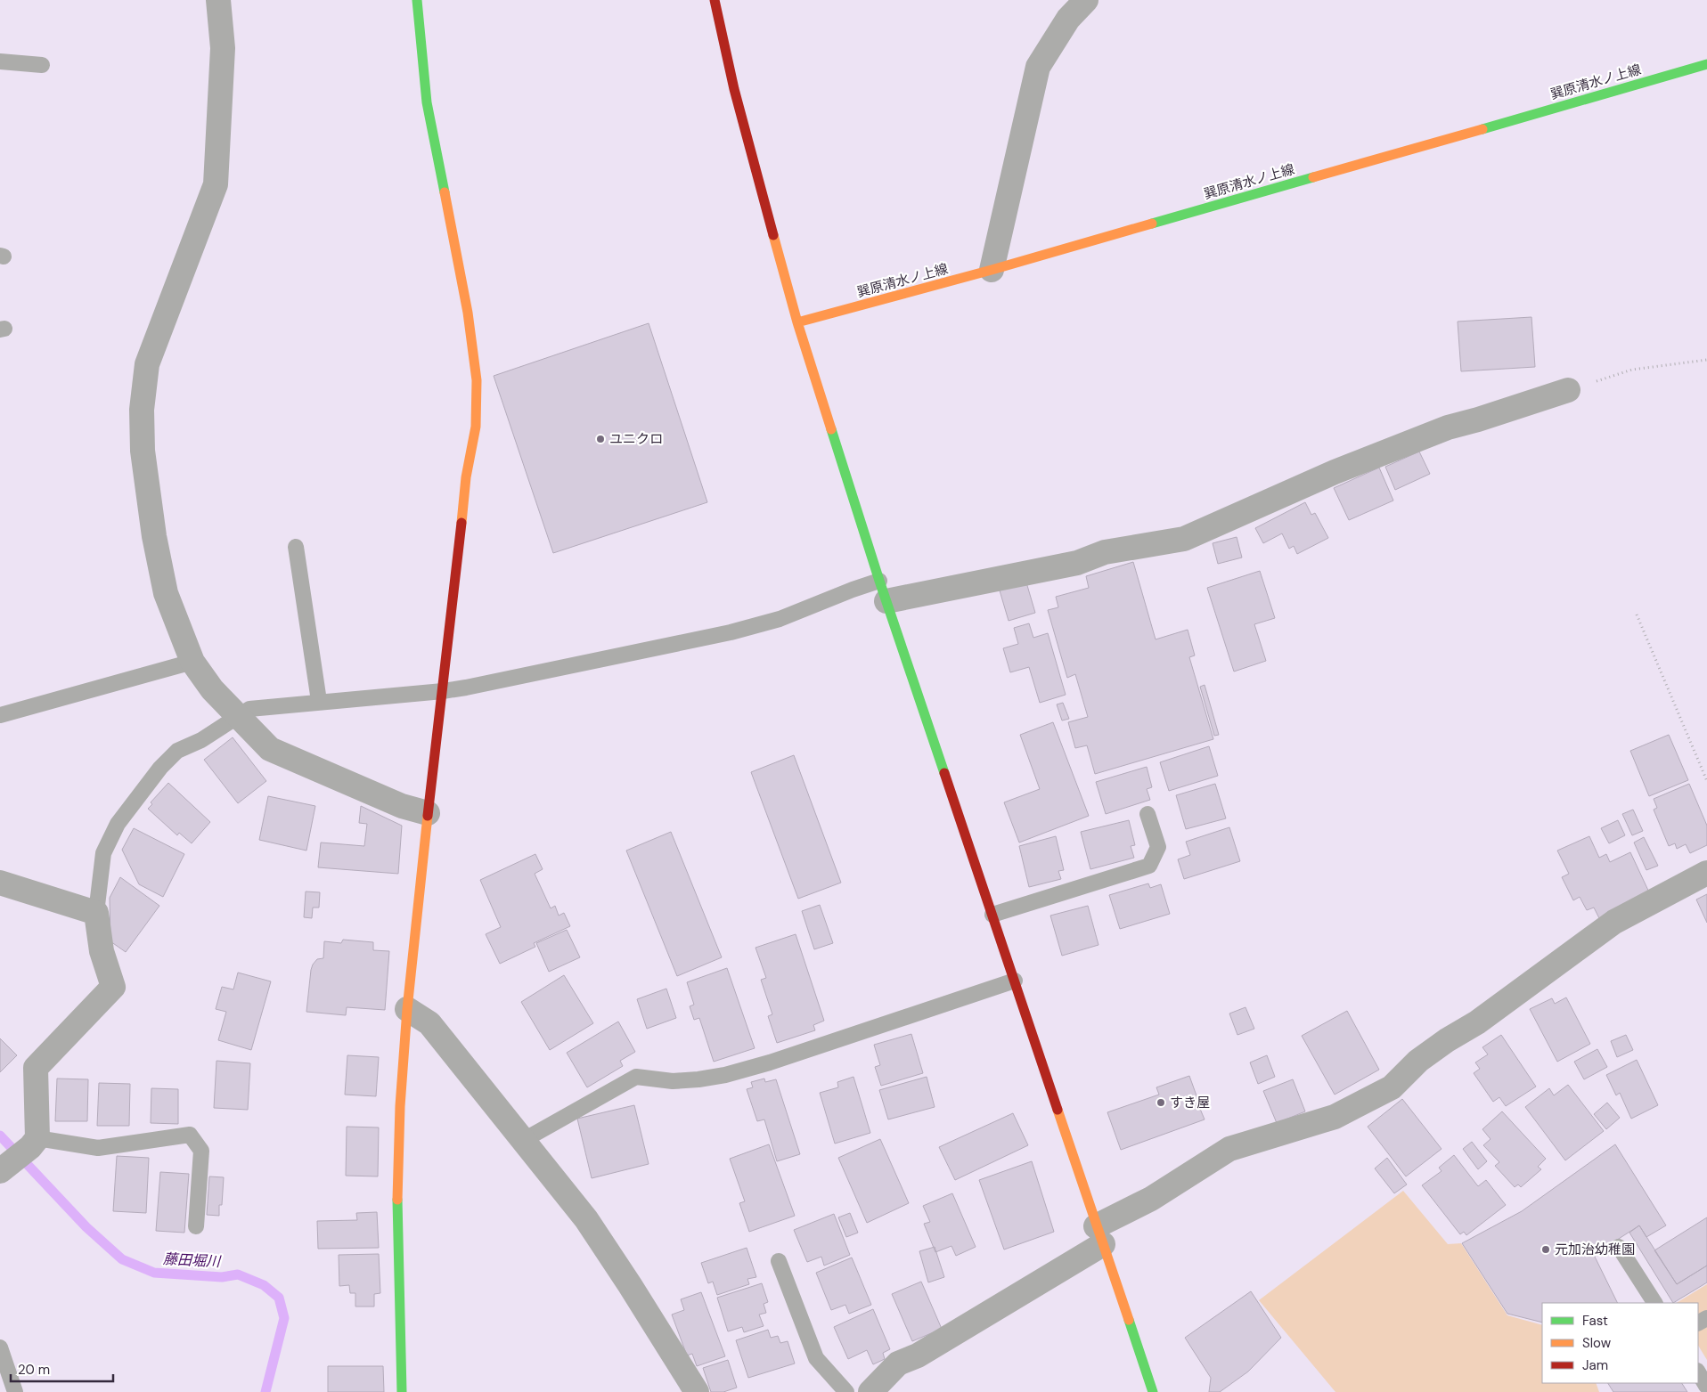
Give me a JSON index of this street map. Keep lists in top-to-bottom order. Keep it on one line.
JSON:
{"streets":{"street":["巽原清水ノ上線"]},"water":["藤田堀川"],"places":["ユニクロ","すき屋","元加治幼稚園"],"legend":["Fast","Slow","Jam"],"scale_bar":"20 m"}
